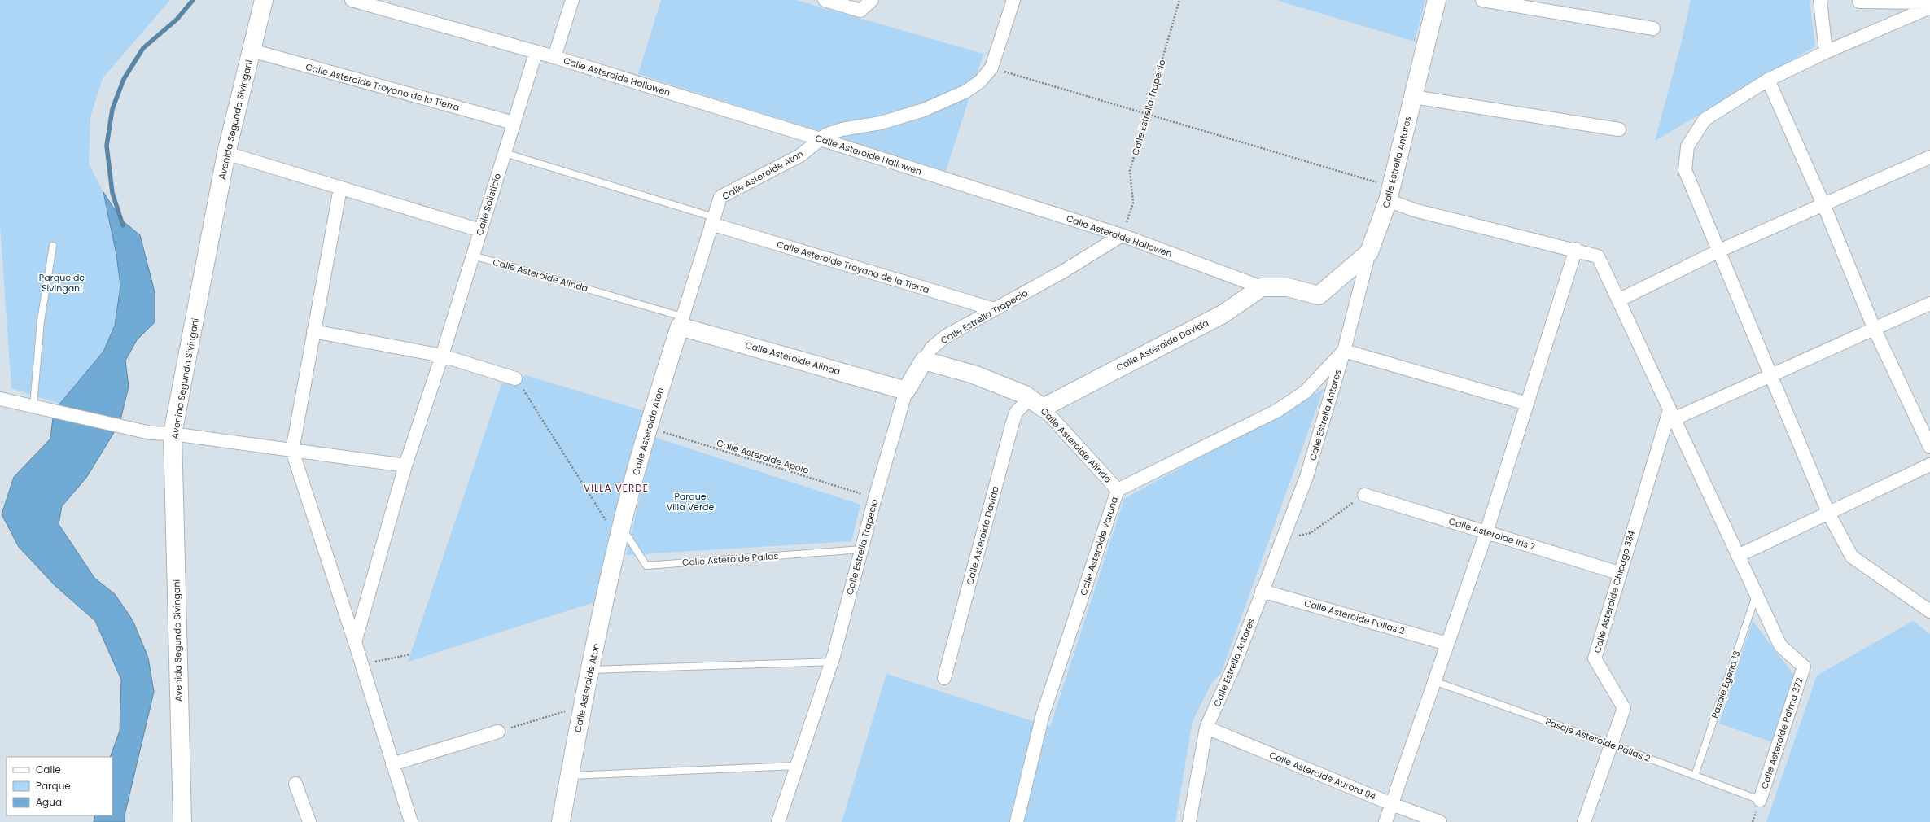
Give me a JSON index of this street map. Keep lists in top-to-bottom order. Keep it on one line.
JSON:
{"streets":{"street":["Calle Asteroide Hallowen","Calle Asteroide Troyano de la Tierra","Calle Estrella Trapecio","Avenida Segunda Sivingani","Calle Estrella Antares","Calle Asteroide Aton","Calle Solisticio","Calle Asteroide Alinda","Calle Asteroide Davida","Calle Asteroide Iris 7","Calle Asteroide Varuna","Calle Asteroide Chicago 334","Calle Asteroide Pallas 2","Calle Asteroide Palma 372","Calle Asteroide Aurora 94"],"lane":["Calle Asteroide Pallas","Pasaje Egeria 13","Pasaje Asteroide Pallas 2"],"path":["Calle Asteroide Apolo"]},"crossings":[["Calle Asteroide Hallowen","Calle Estrella Trapecio"],["Calle Asteroide Hallowen","Calle Estrella Antares"],["Calle Asteroide Hallowen","Calle Asteroide Aton"],["Calle Asteroide Hallowen","Calle Solisticio"],["Calle Asteroide Hallowen","Calle Asteroide Davida"],["Calle Asteroide Troyano de la Tierra","Calle Estrella Trapecio"],["Calle Asteroide Troyano de la Tierra","Avenida Segunda Sivingani"],["Calle Asteroide Troyano de la Tierra","Calle Asteroide Aton"],["Calle Asteroide Troyano de la Tierra","Calle Solisticio"],["Calle Estrella Trapecio","Calle Asteroide Alinda"],["Calle Estrella Trapecio","Calle Asteroide Apolo"],["Calle Estrella Trapecio","Calle Asteroide Pallas"],["Calle Estrella Antares","Calle Asteroide Varuna"],["Calle Estrella Antares","Calle Asteroide Pallas 2"],["Calle Estrella Antares","Calle Asteroide Aurora 94"],["Calle Asteroide Aton","Calle Asteroide Alinda"],["Calle Asteroide Aton","Calle Asteroide Apolo"],["Calle Asteroide Aton","Calle Asteroide Pallas"],["Calle Solisticio","Calle Asteroide Alinda"],["Calle Asteroide Alinda","Calle Asteroide Davida"],["Calle Asteroide Alinda","Calle Asteroide Varuna"],["Calle Asteroide Iris 7","Calle Asteroide Chicago 334"],["Calle Asteroide Chicago 334","Pasaje Asteroide Pallas 2"],["Pasaje Egeria 13","Calle Asteroide Palma 372"],["Pasaje Egeria 13","Pasaje Asteroide Pallas 2"],["Calle Asteroide Palma 372","Pasaje Asteroide Pallas 2"]],"districts":["VILLA VERDE"],"parks":["Parque de Sivingani","Parque Villa Verde"],"legend":["Calle","Parque","Agua"]}
